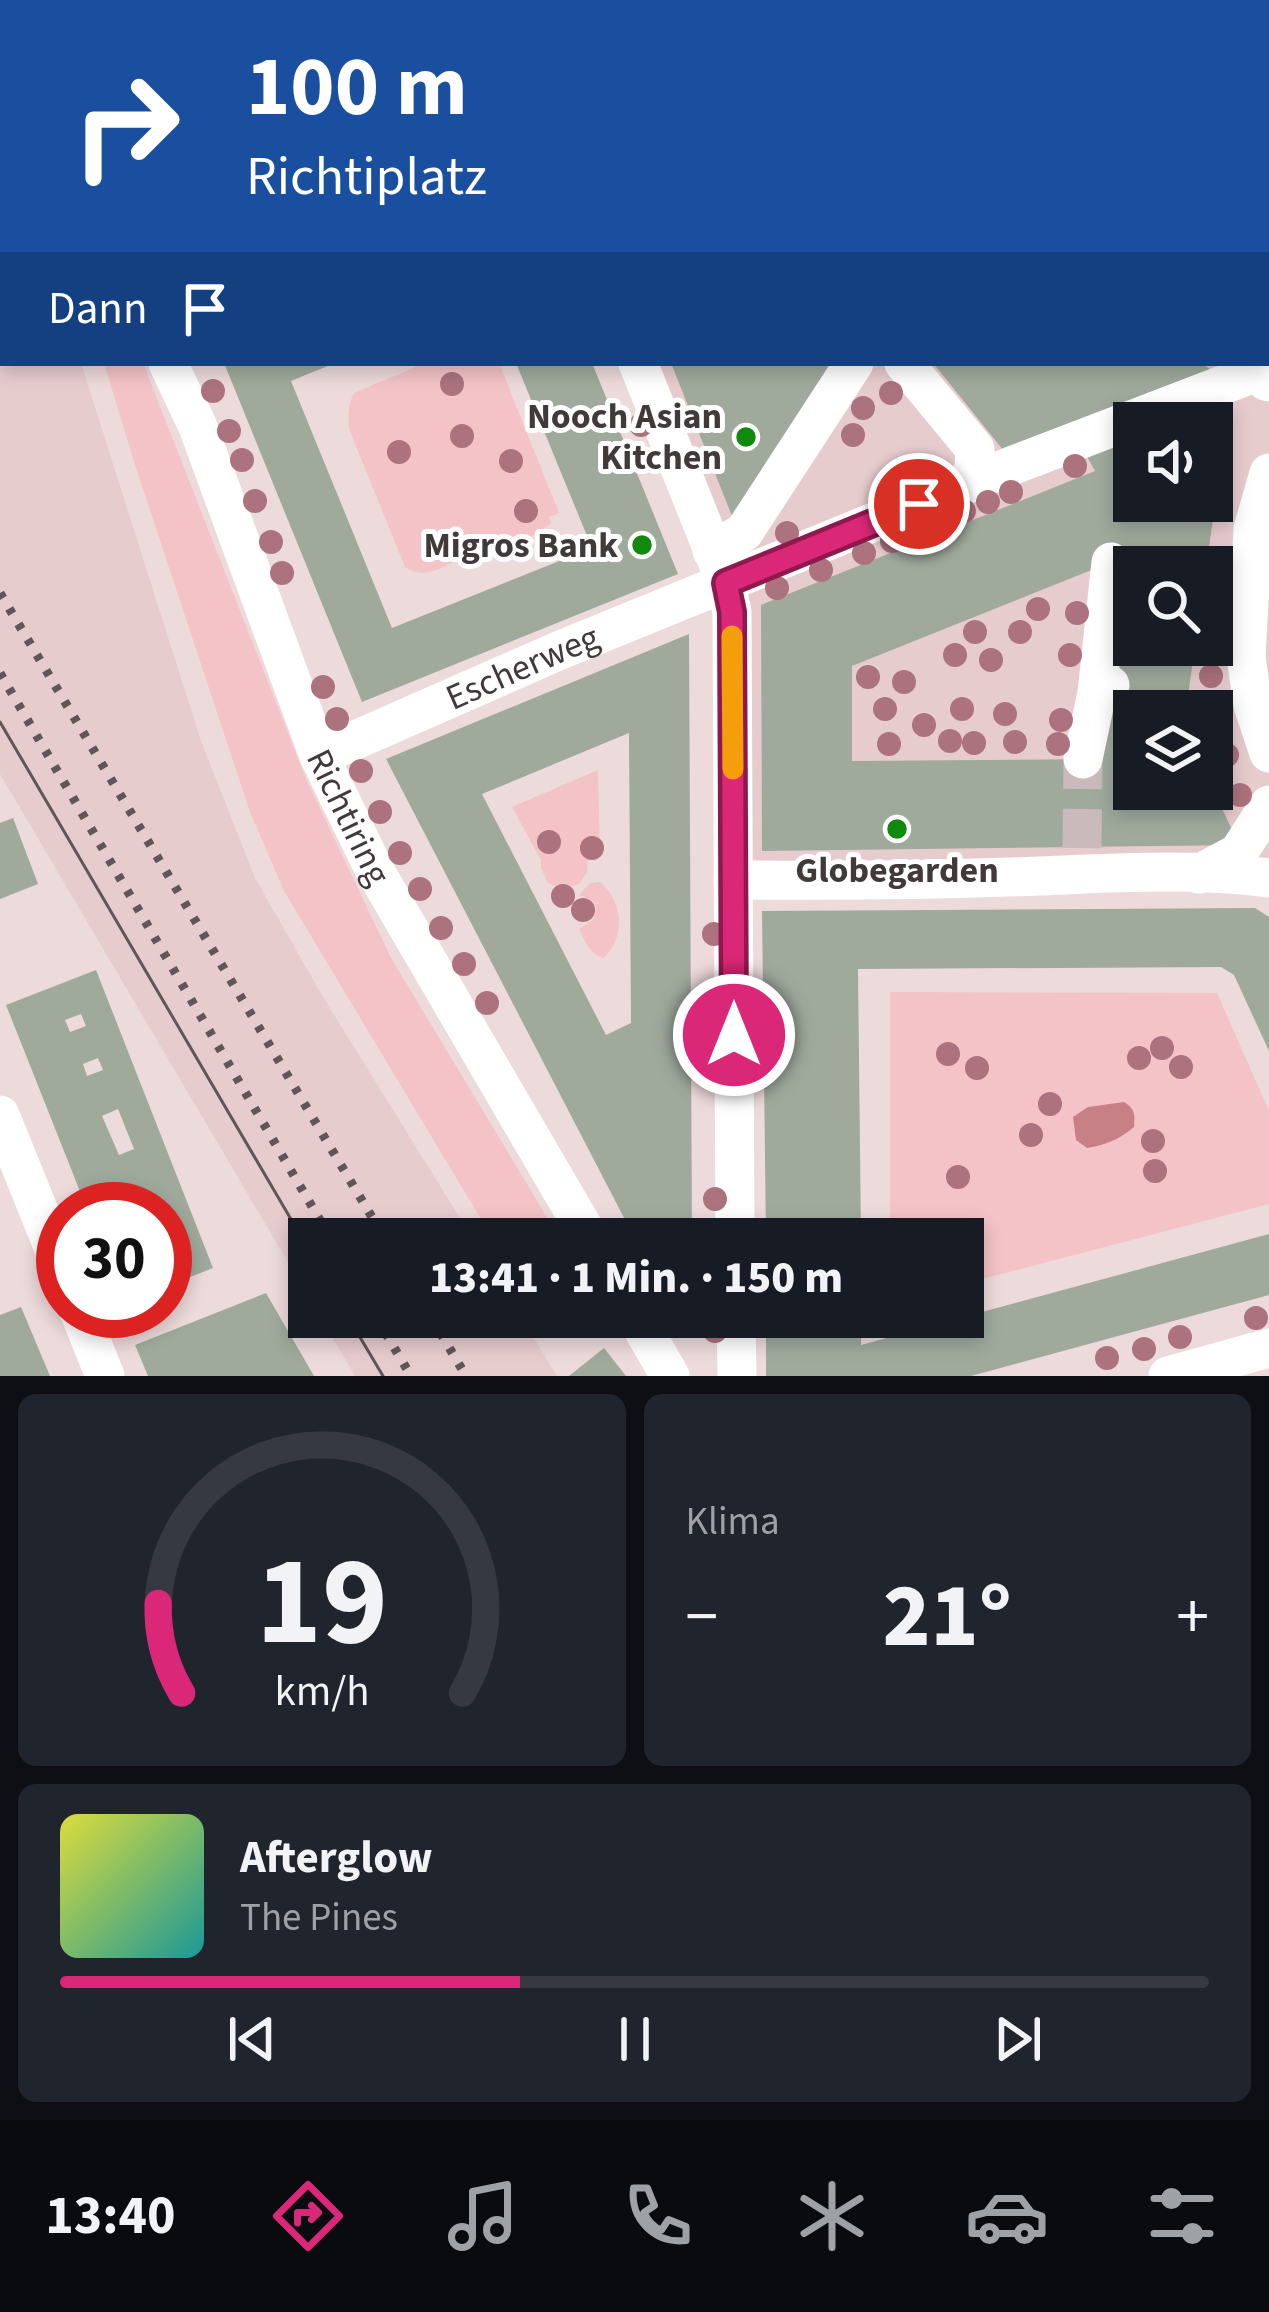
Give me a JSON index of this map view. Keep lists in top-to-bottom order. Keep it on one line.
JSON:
{"streets":{"street":["Escherweg","Richtiring"]},"crossings":[["Escherweg","Richtiring"]],"places":["Nooch Asian Kitchen","Migros Bank","Globegarden"],"page":{"turn":["100 m","Richtiplatz"],"then":"Dann","limit":"30","trip":"13:41 · 1 Min. · 150 m","tile":"Klima","heat":["−","21°","+"],"song":["Afterglow","The Pines"],"tabs":"13:40","gauge":["19","km/h"]}}
